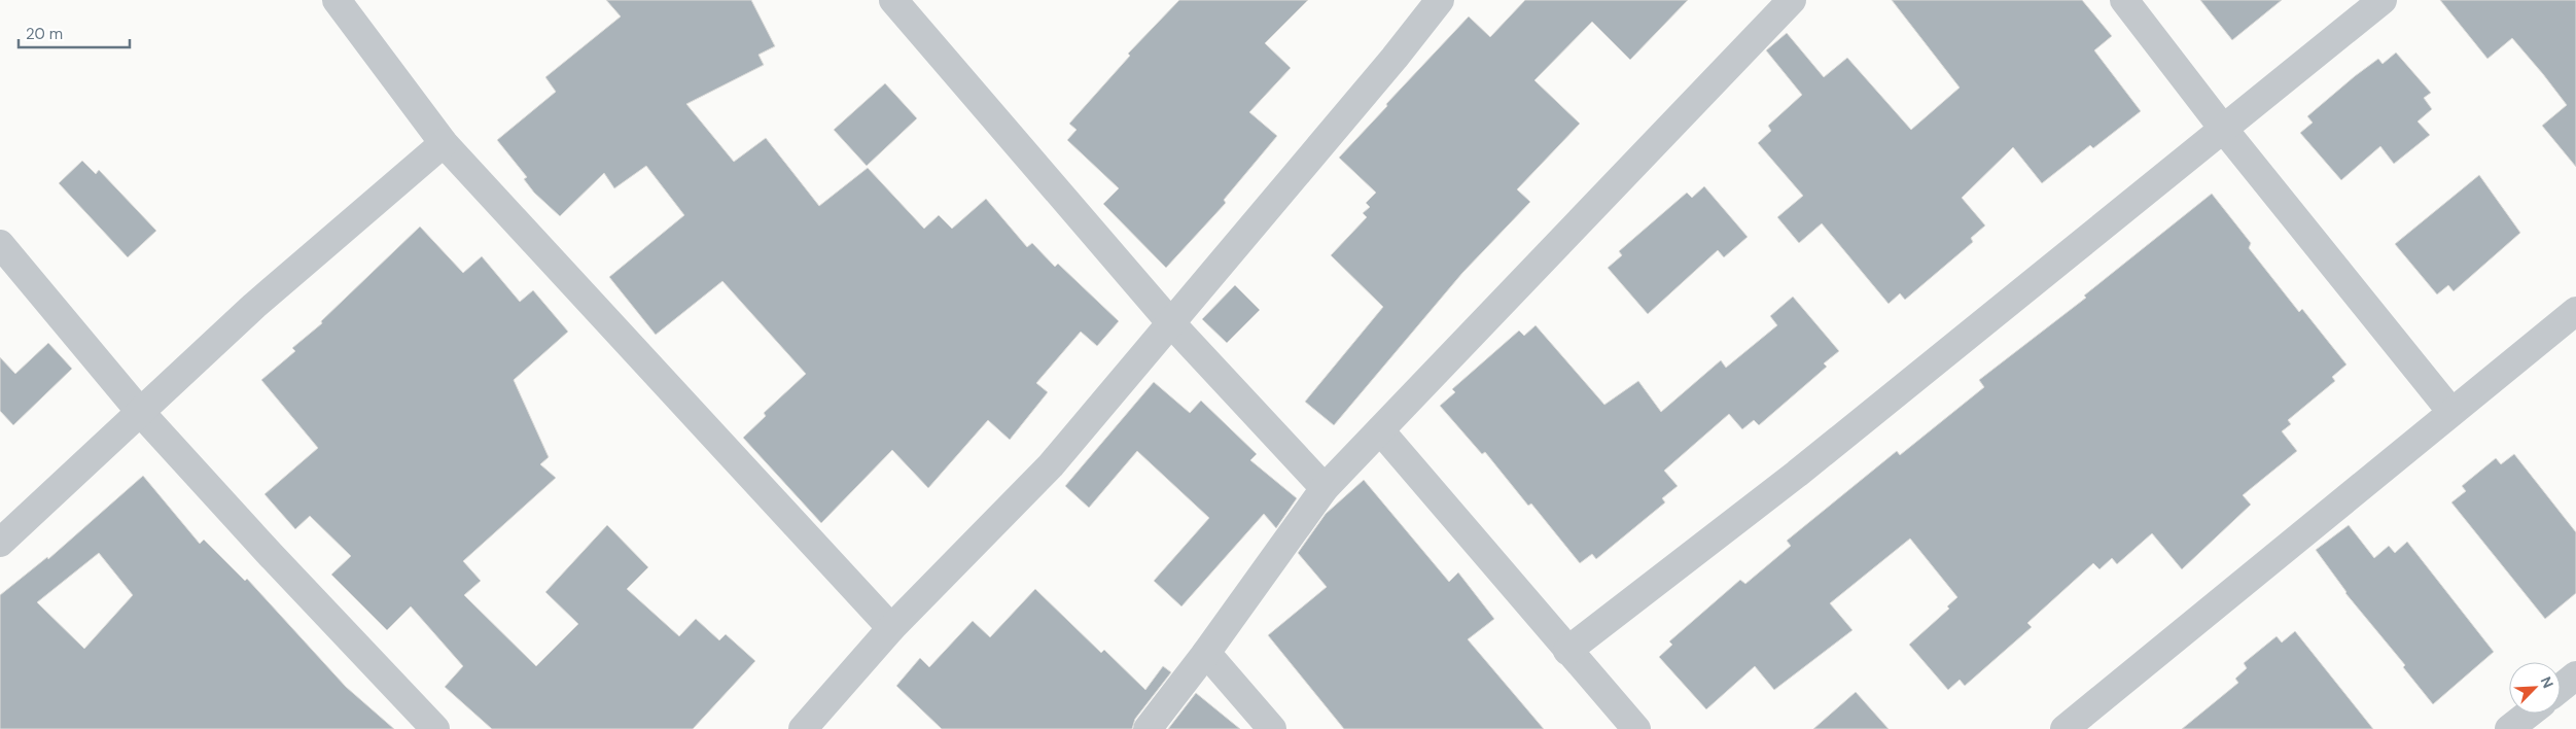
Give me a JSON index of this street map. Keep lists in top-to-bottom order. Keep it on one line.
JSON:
{"scale_bar":"20 m","north":"top right"}
